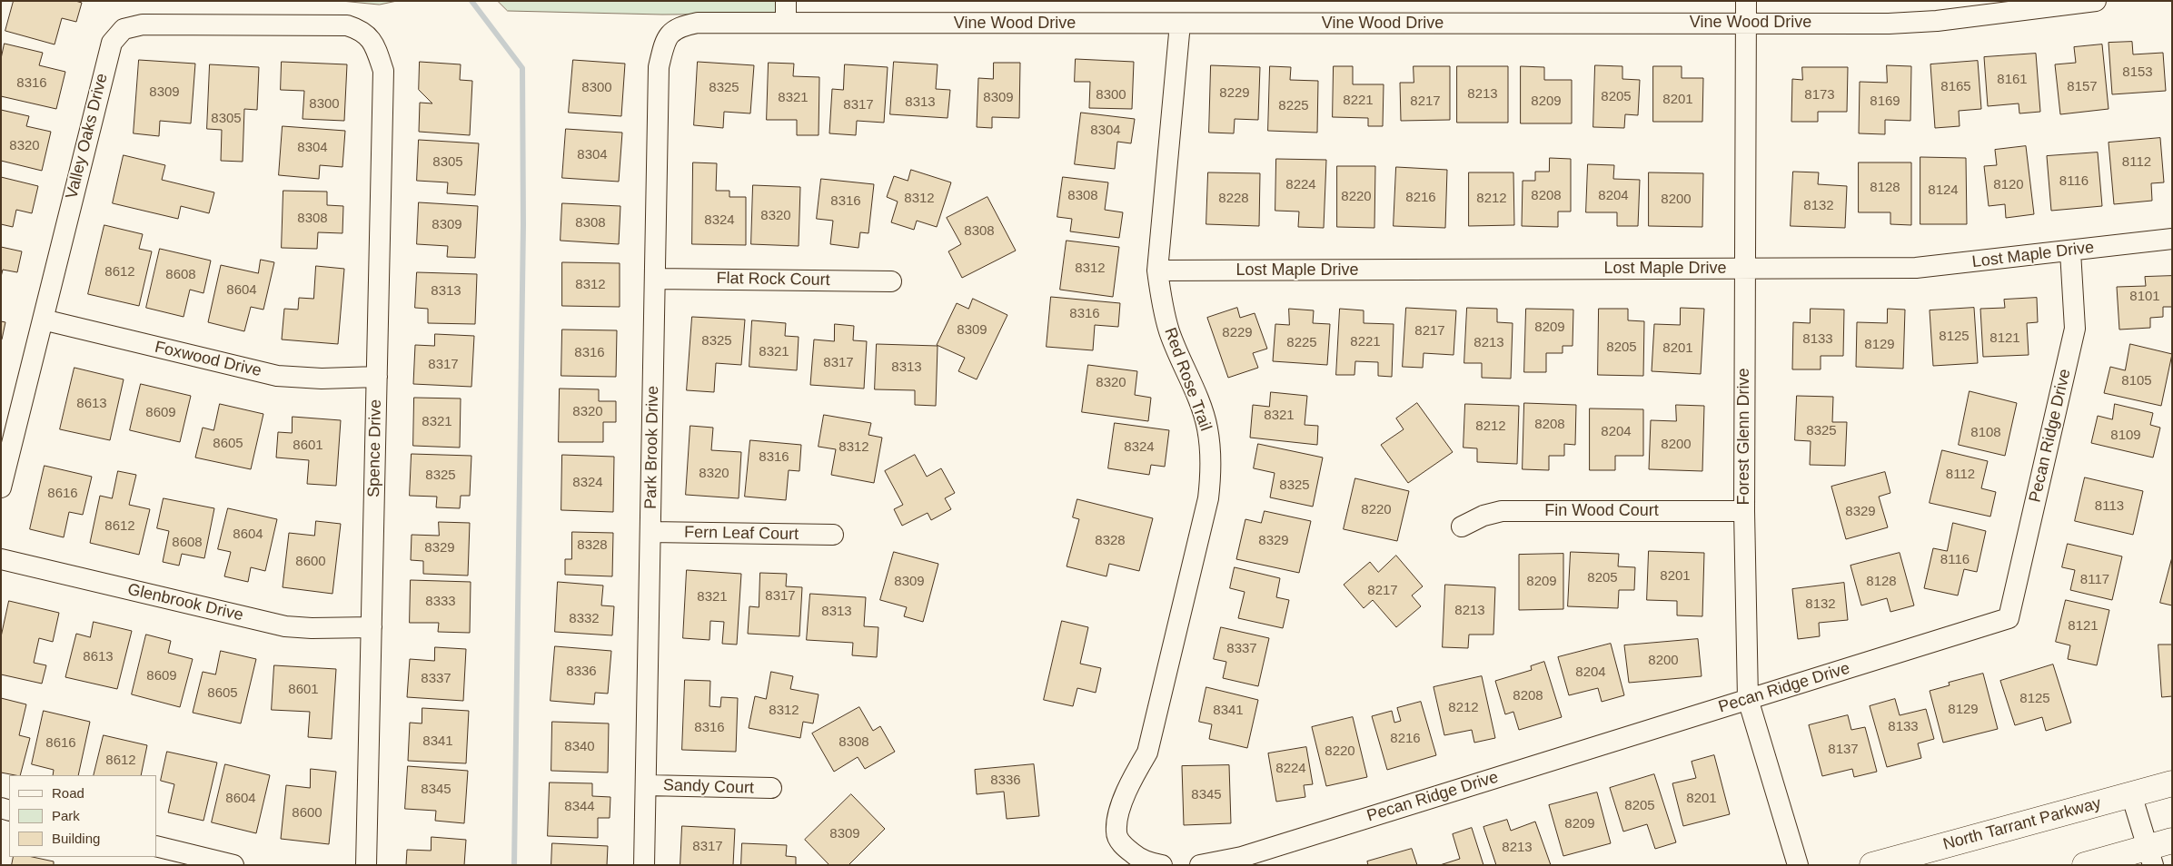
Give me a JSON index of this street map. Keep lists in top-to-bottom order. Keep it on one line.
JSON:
{"streets":{"main road":["North Tarrant Parkway"],"street":["Vine Wood Drive","Valley Oaks Drive","Lost Maple Drive","Flat Rock Court","Foxwood Drive","Red Rose Trail","Pecan Ridge Drive","Forest Glenn Drive","Park Brook Drive","Spence Drive","Fin Wood Court","Fern Leaf Court","Glenbrook Drive","Sandy Court"]},"crossings":[["Vine Wood Drive","Red Rose Trail"],["Vine Wood Drive","Forest Glenn Drive"],["Vine Wood Drive","Park Brook Drive"],["Valley Oaks Drive","Foxwood Drive"],["Valley Oaks Drive","Spence Drive"],["Lost Maple Drive","Red Rose Trail"],["Lost Maple Drive","Pecan Ridge Drive"],["Lost Maple Drive","Forest Glenn Drive"],["Flat Rock Court","Park Brook Drive"],["Foxwood Drive","Spence Drive"],["Pecan Ridge Drive","Forest Glenn Drive"],["Forest Glenn Drive","Fin Wood Court"],["Park Brook Drive","Fern Leaf Court"],["Park Brook Drive","Sandy Court"],["Spence Drive","Glenbrook Drive"]],"house_numbers":["8153","8161","8316","8165","8157","8300","8325","8309","8229","8213","8300","8173","8205","8321","8309","8201","8221","8217","8209","8169","8313","8300","8317","8225","8305","8304","8320","8304","8304","8305","8112","8116","8224","8120","8128","8124","8308","8208","8204","8220","8216","8312","8228","8212","8200","8316","8132","8320","8308","8324","8308","8309","8308","8312","8612","8608","8312","8604","8313","8101","8316","8209","8309","8217","8229","8125","8121","8133","8325","8221","8225","8213","8129","8205","8201","8321","8316","8317","8317","8313","8105","8320","8613","8320","8609","8321","8321","8208","8212","8325","8204","8108","8109","8605","8200","8601","8312","8324","8316","8320","8112","8325","8324","8325","8616","8113","8220","8329","8612","8604","8328","8329","8608","8328","8329","8116","8600","8201","8205","8117","8309","8209","8128","8217","8317","8321","8333","8132","8213","8313","8332","8121","8337","8613","8200","8336","8204","8609","8337","8601","8605","8208","8125","8212","8129","8312","8341","8133","8316","8216","8341","8308","8616","8340","8137","8220","8612","8224","8336","8345","8345","8604","8201","8205","8344","8600","8209","8309","8317","8213"],"legend":["Road","Park","Building"]}
